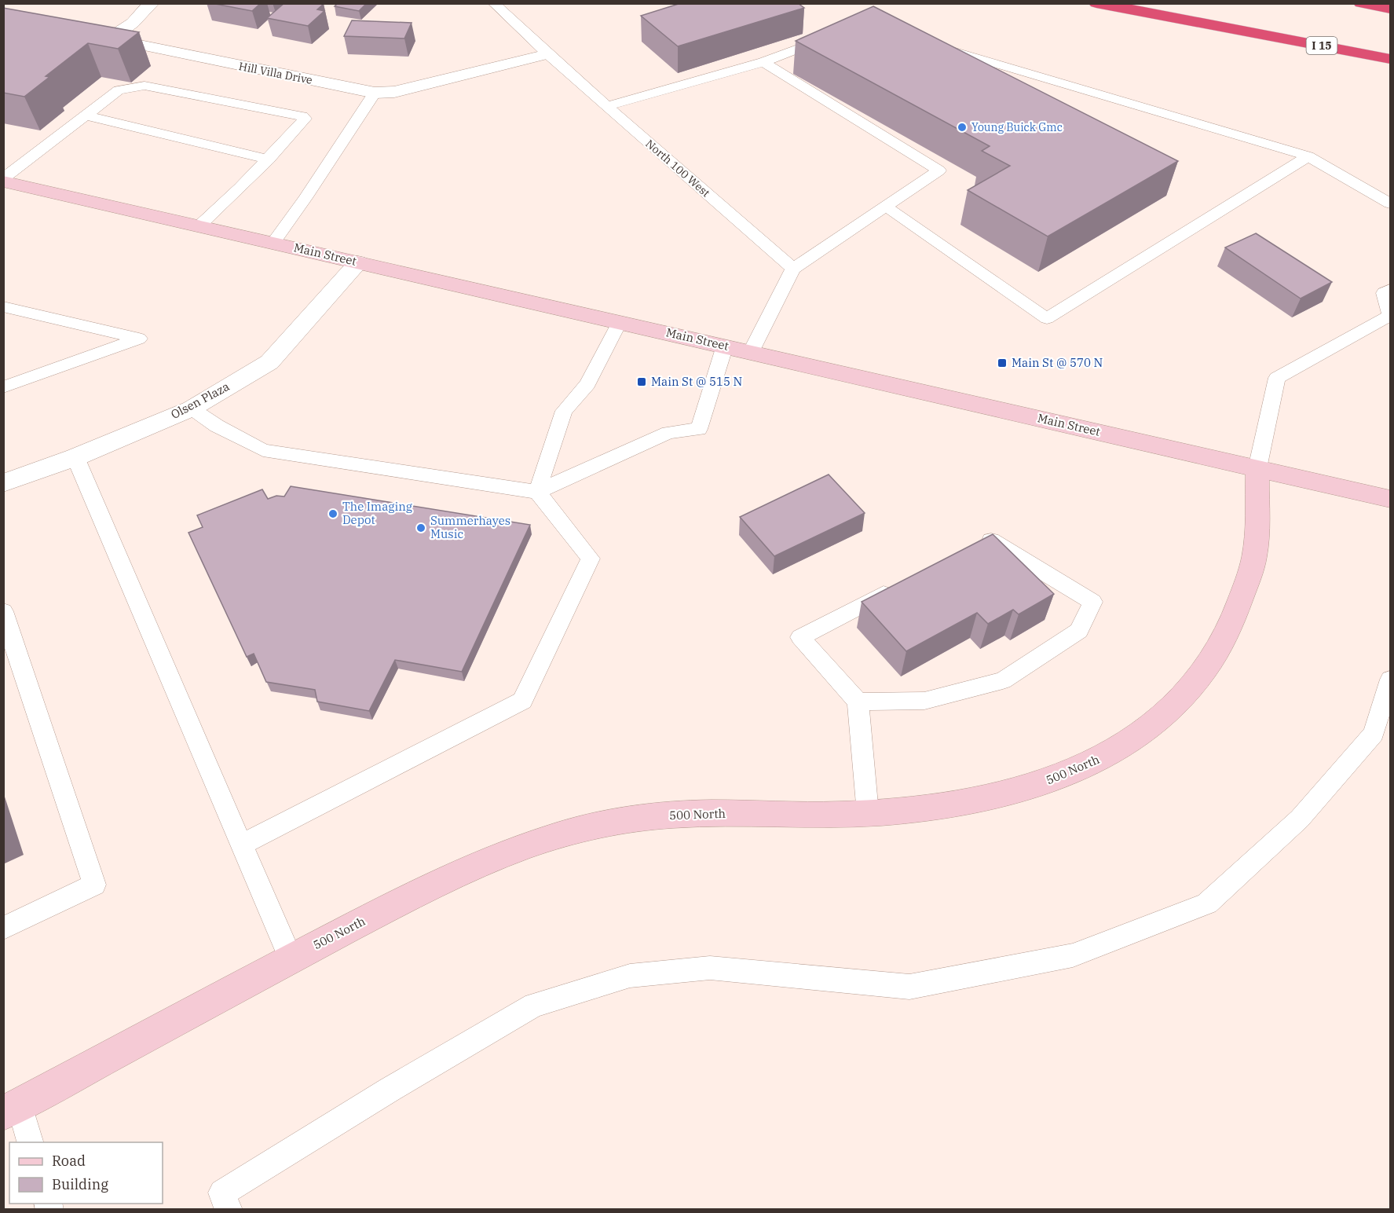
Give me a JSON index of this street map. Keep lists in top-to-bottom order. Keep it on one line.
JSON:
{"streets":{"highway":["I 15"],"main road":["Main Street","500 North"],"street":["Hill Villa Drive","Olsen Plaza"],"lane":["North 100 West"]},"crossings":[["Hill Villa Drive","North 100 West"],["Main Street","Olsen Plaza"],["Main Street","500 North"]],"places":{"other":["Young Buick Gmc","The Imaging Depot","Summerhayes Music"],"transit":["Main St @ 570 N","Main St @ 515 N"]},"legend":["Road","Building"]}
